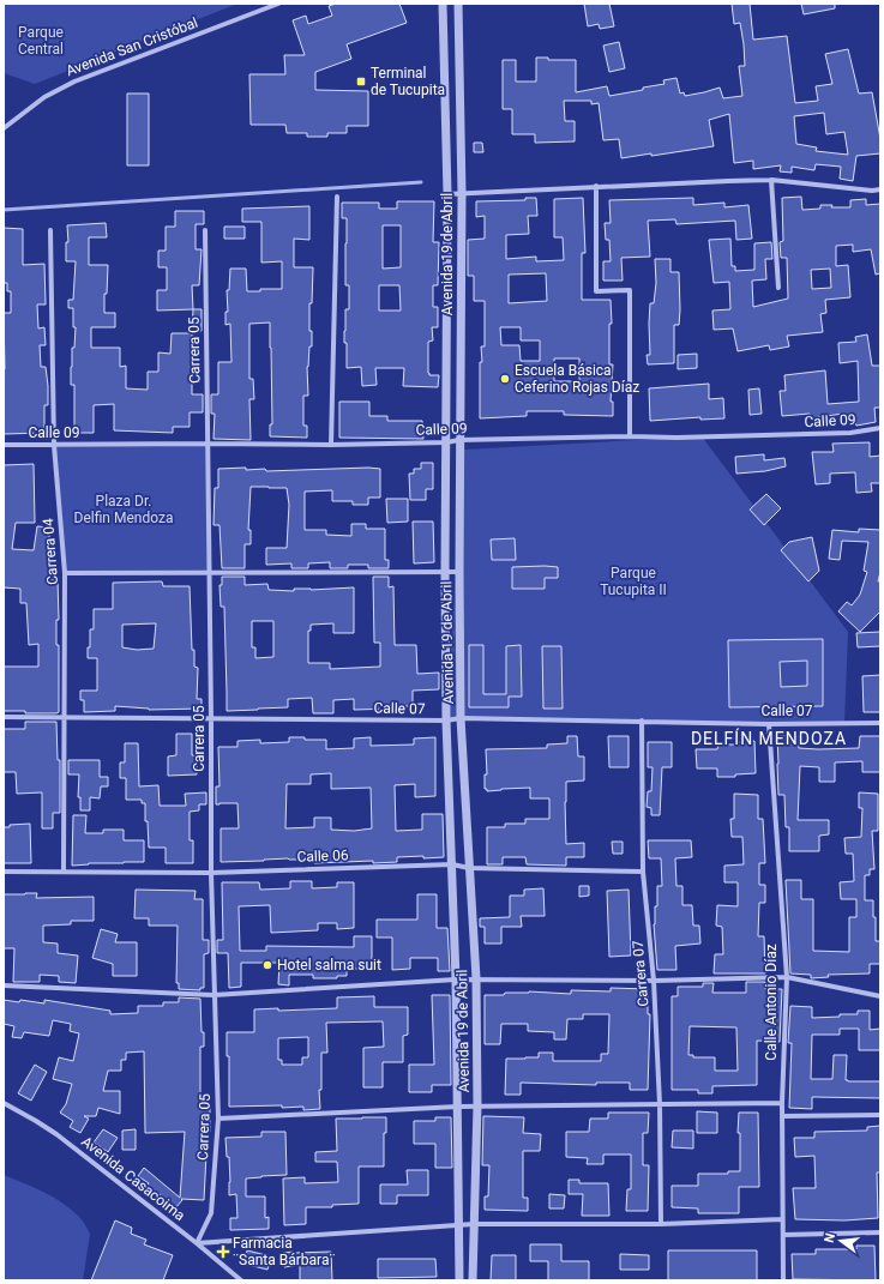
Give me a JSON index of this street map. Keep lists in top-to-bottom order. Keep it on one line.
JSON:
{"streets":{"street":["Avenida San Cristóbal","Avenida 19 de Abril","Carrera 05","Calle 09","Carrera 04","Calle 07","Calle 06","Carrera 07","Calle Antonio Díaz","Avenida Casacoima"]},"crossings":[["Avenida 19 de Abril","Calle 09"],["Avenida 19 de Abril","Calle 07"],["Avenida 19 de Abril","Calle 06"],["Carrera 05","Calle 09"],["Carrera 05","Calle 07"],["Carrera 05","Calle 06"],["Carrera 05","Avenida Casacoima"],["Calle 09","Carrera 04"],["Carrera 04","Calle 07"],["Carrera 04","Calle 06"],["Calle 07","Carrera 07"],["Calle 07","Calle Antonio Díaz"],["Calle 06","Carrera 07"]],"districts":["DELFÍN MENDOZA"],"parks":["Parque Central","Plaza Dr. Delfin Mendoza","Parque Tucupita II"],"places":{"transit":["Terminal de Tucupita"],"other":["Escuela Básica Ceferino Rojas Díaz","Hotel salma suit"],"health":["Farmacia ¨Santa Bárbara¨"]},"north":"left"}
